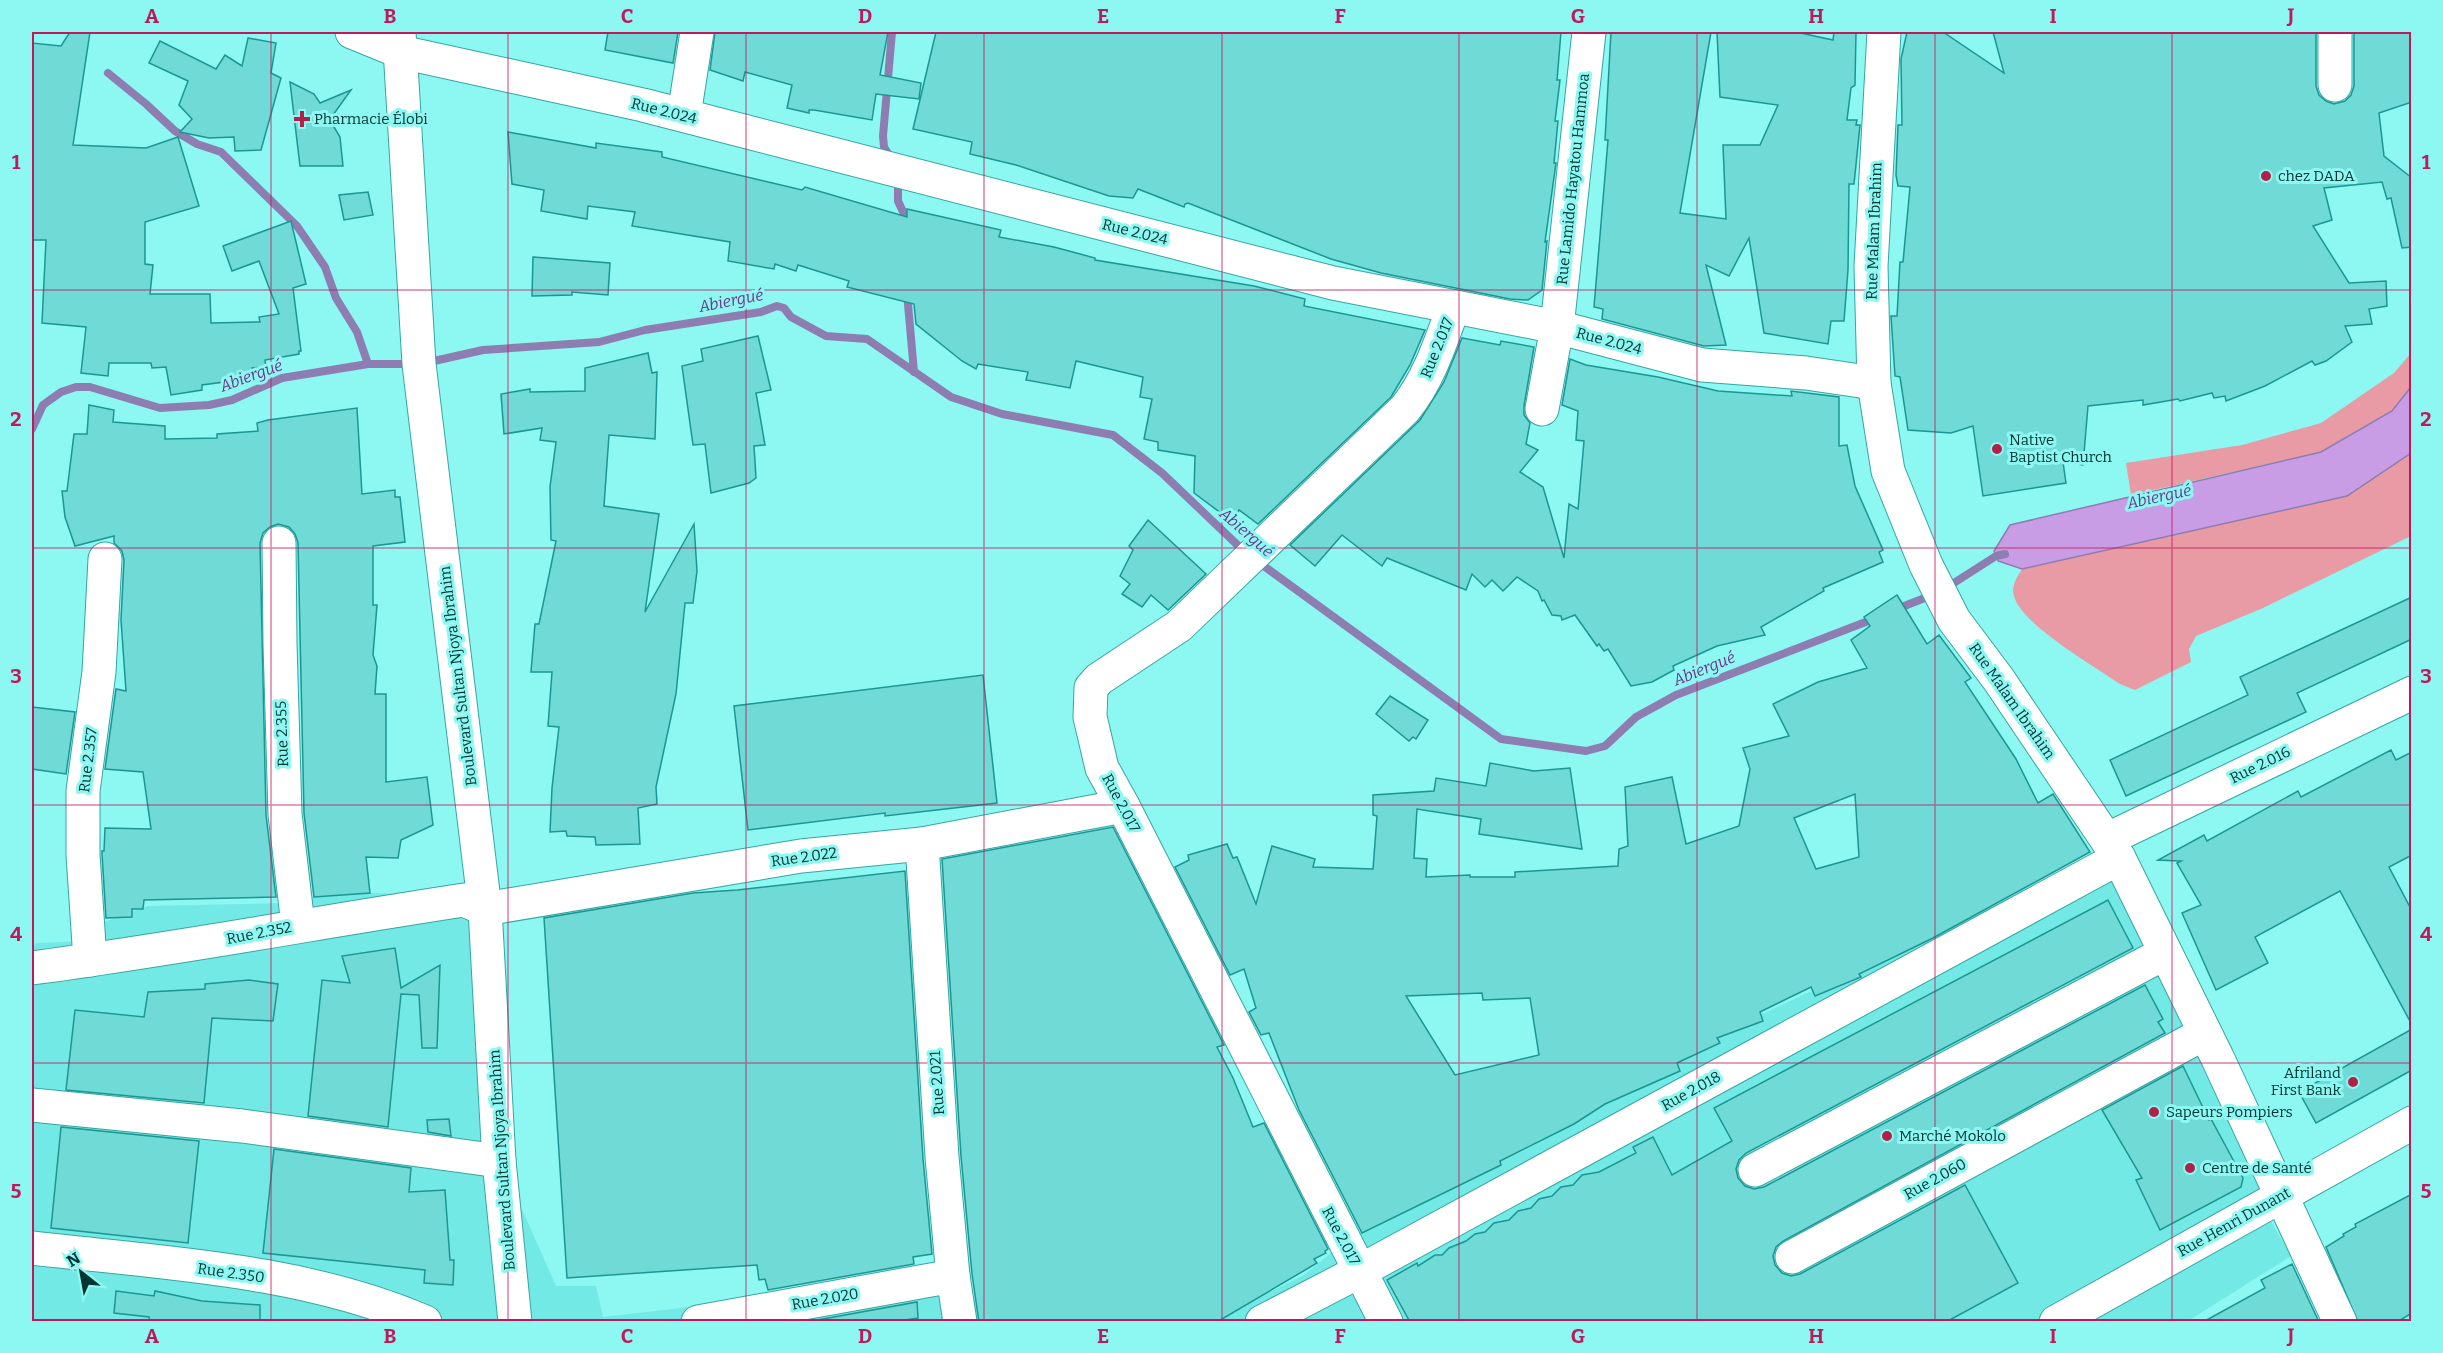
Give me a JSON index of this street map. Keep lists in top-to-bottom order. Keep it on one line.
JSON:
{"streets":{"street":["Rue 2.024","Rue Lamido Hayatou Hammoa","Rue Malam Ibrahim","Rue 2.017","Boulevard Sultan Njoya Ibrahim","Rue 2.355","Rue 2.357","Rue 2.016","Rue 2.022","Rue 2.352","Rue 2.021","Rue 2.018","Rue 2.060","Rue Henri Dunant","Rue 2.350","Rue 2.020"]},"crossings":[["Rue 2.024","Rue Lamido Hayatou Hammoa"],["Rue 2.024","Rue Malam Ibrahim"],["Rue 2.024","Rue 2.017"],["Rue 2.024","Boulevard Sultan Njoya Ibrahim"],["Rue Malam Ibrahim","Rue 2.016"],["Rue Malam Ibrahim","Rue 2.018"],["Rue Malam Ibrahim","Rue 2.060"],["Rue Malam Ibrahim","Rue Henri Dunant"],["Rue 2.017","Rue 2.022"],["Rue 2.017","Rue 2.018"],["Boulevard Sultan Njoya Ibrahim","Rue 2.022"],["Boulevard Sultan Njoya Ibrahim","Rue 2.352"],["Rue 2.355","Rue 2.352"],["Rue 2.357","Rue 2.352"],["Rue 2.016","Rue 2.018"],["Rue 2.022","Rue 2.352"],["Rue 2.022","Rue 2.021"],["Rue 2.021","Rue 2.020"]],"water":["Abiergué"],"places":{"health":["Pharmacie Élobi"],"other":["chez DADA","Native Baptist Church","Afriland First Bank","Sapeurs Pompiers","Marché Mokolo","Centre de Santé"]},"north":"top left","grid":{"columns":["A","B","C","D","E","F","G","H","I","J"],"rows":["1","2","3","4","5"]}}
